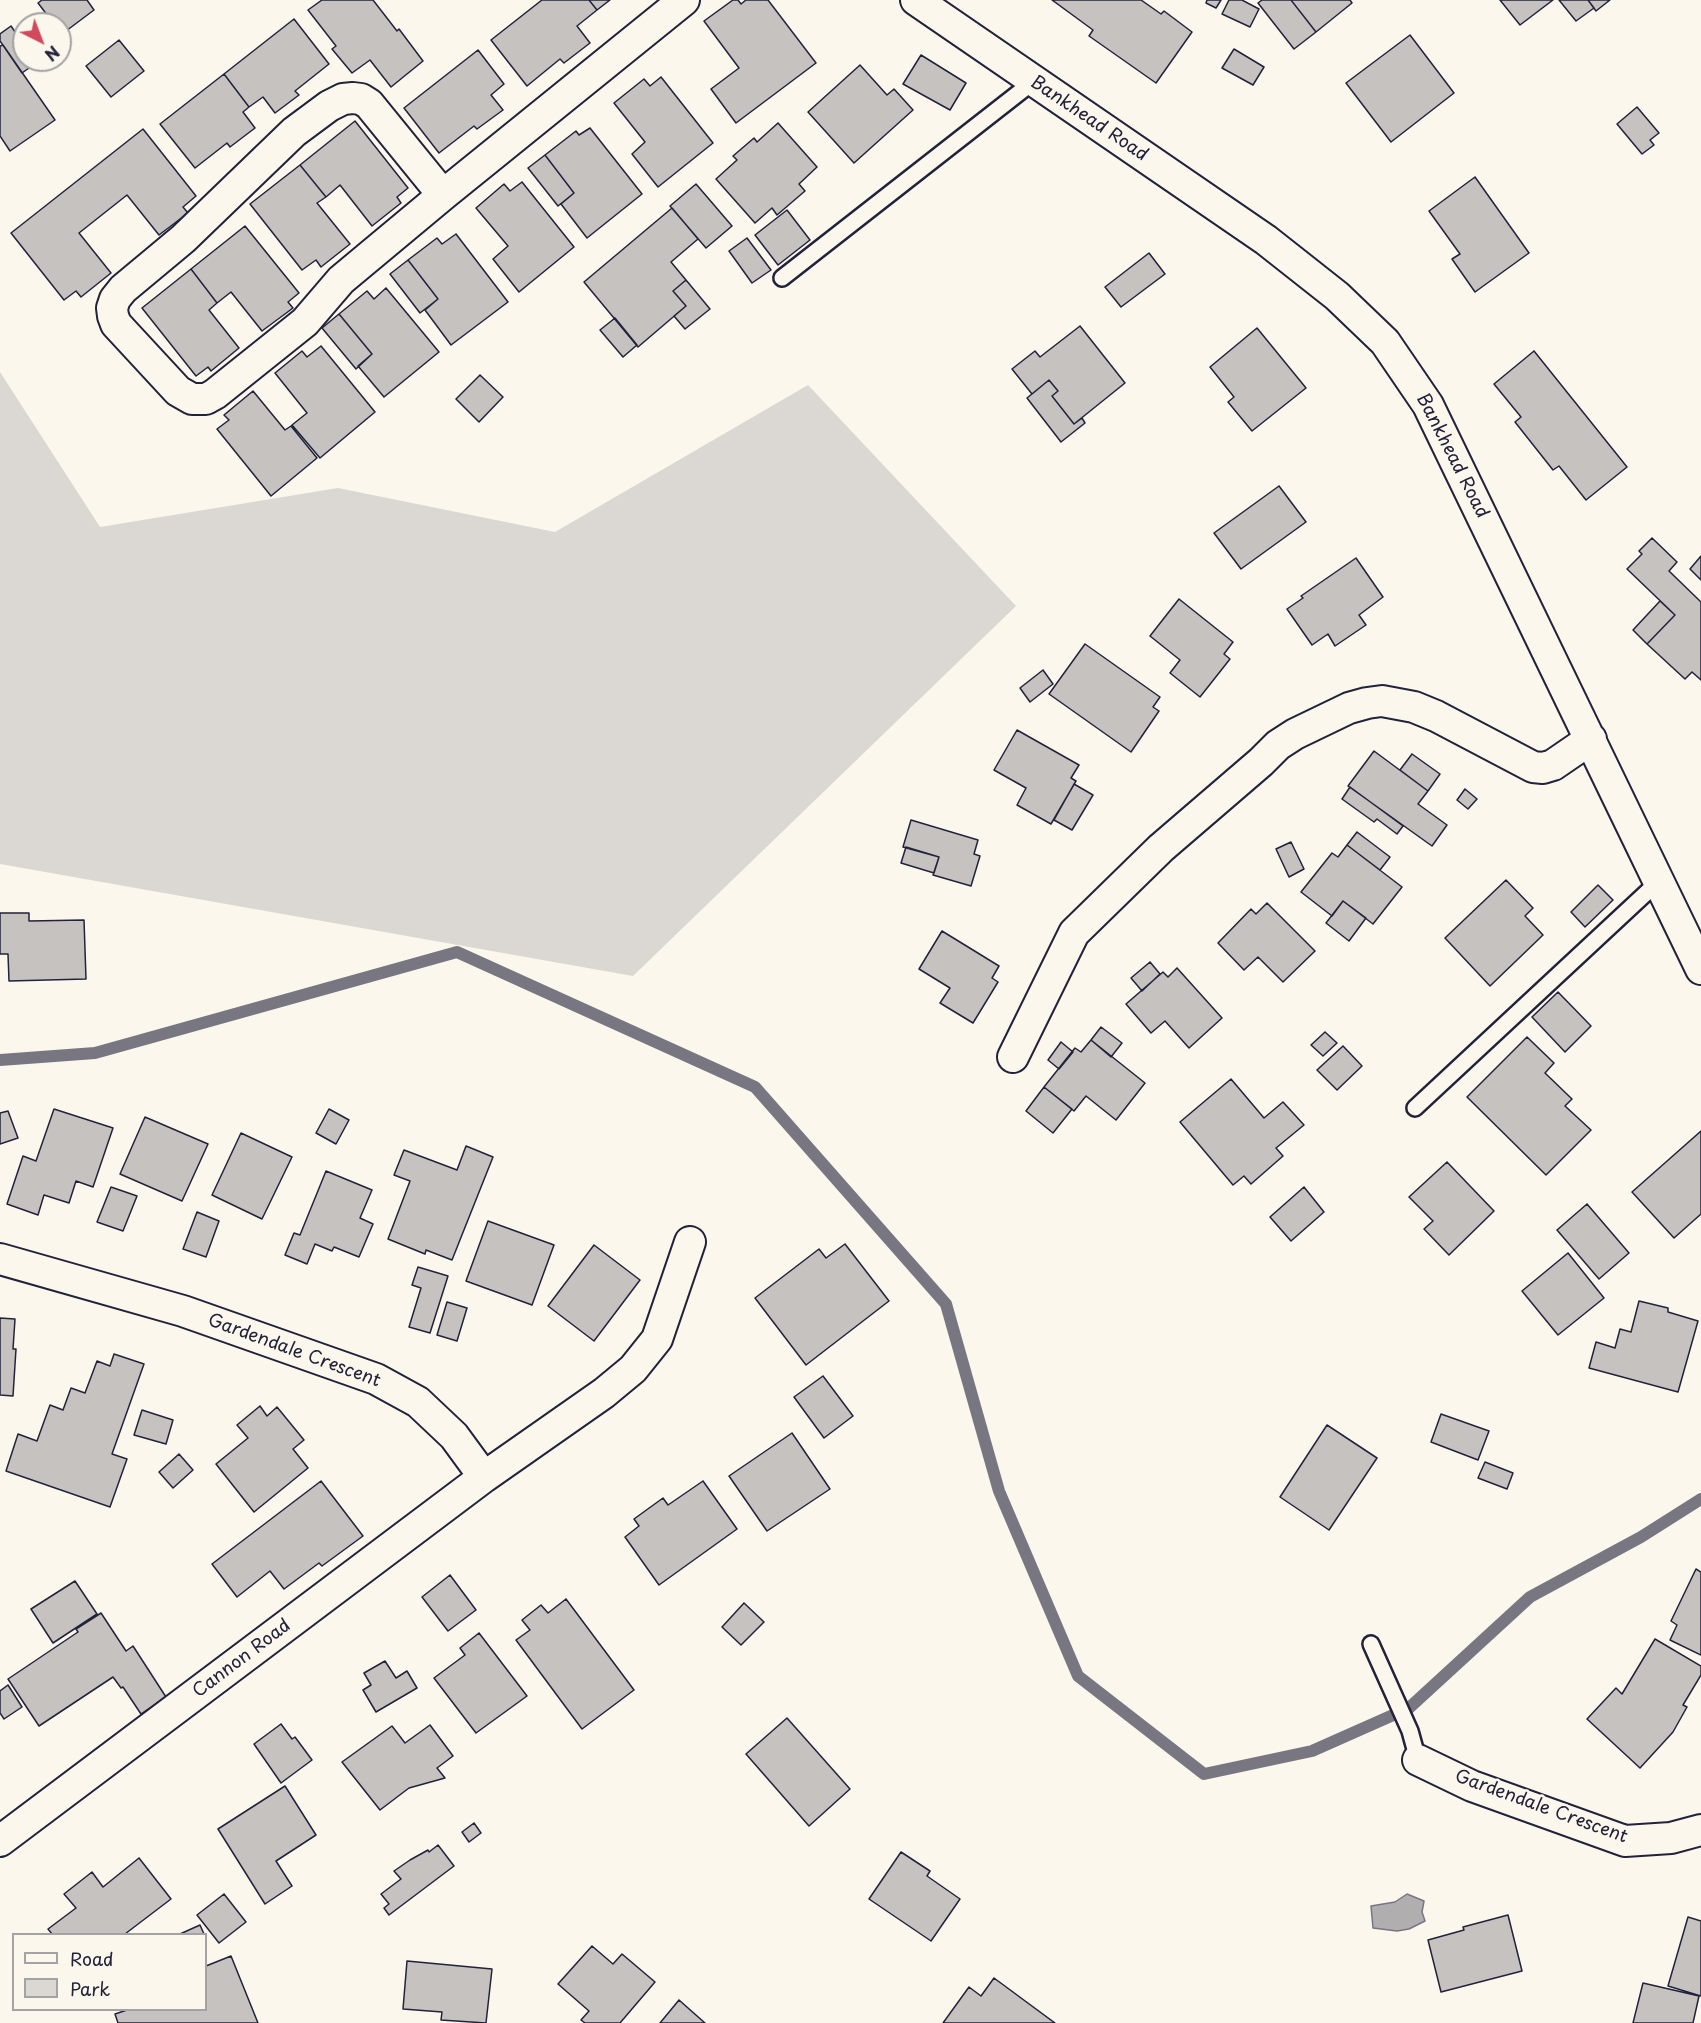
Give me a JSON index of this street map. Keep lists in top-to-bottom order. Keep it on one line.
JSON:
{"streets":{"street":["Bankhead Road","Gardendale Crescent","Cannon Road"]},"crossings":[["Gardendale Crescent","Cannon Road"]],"legend":["Road","Park"],"north":"bottom right"}
